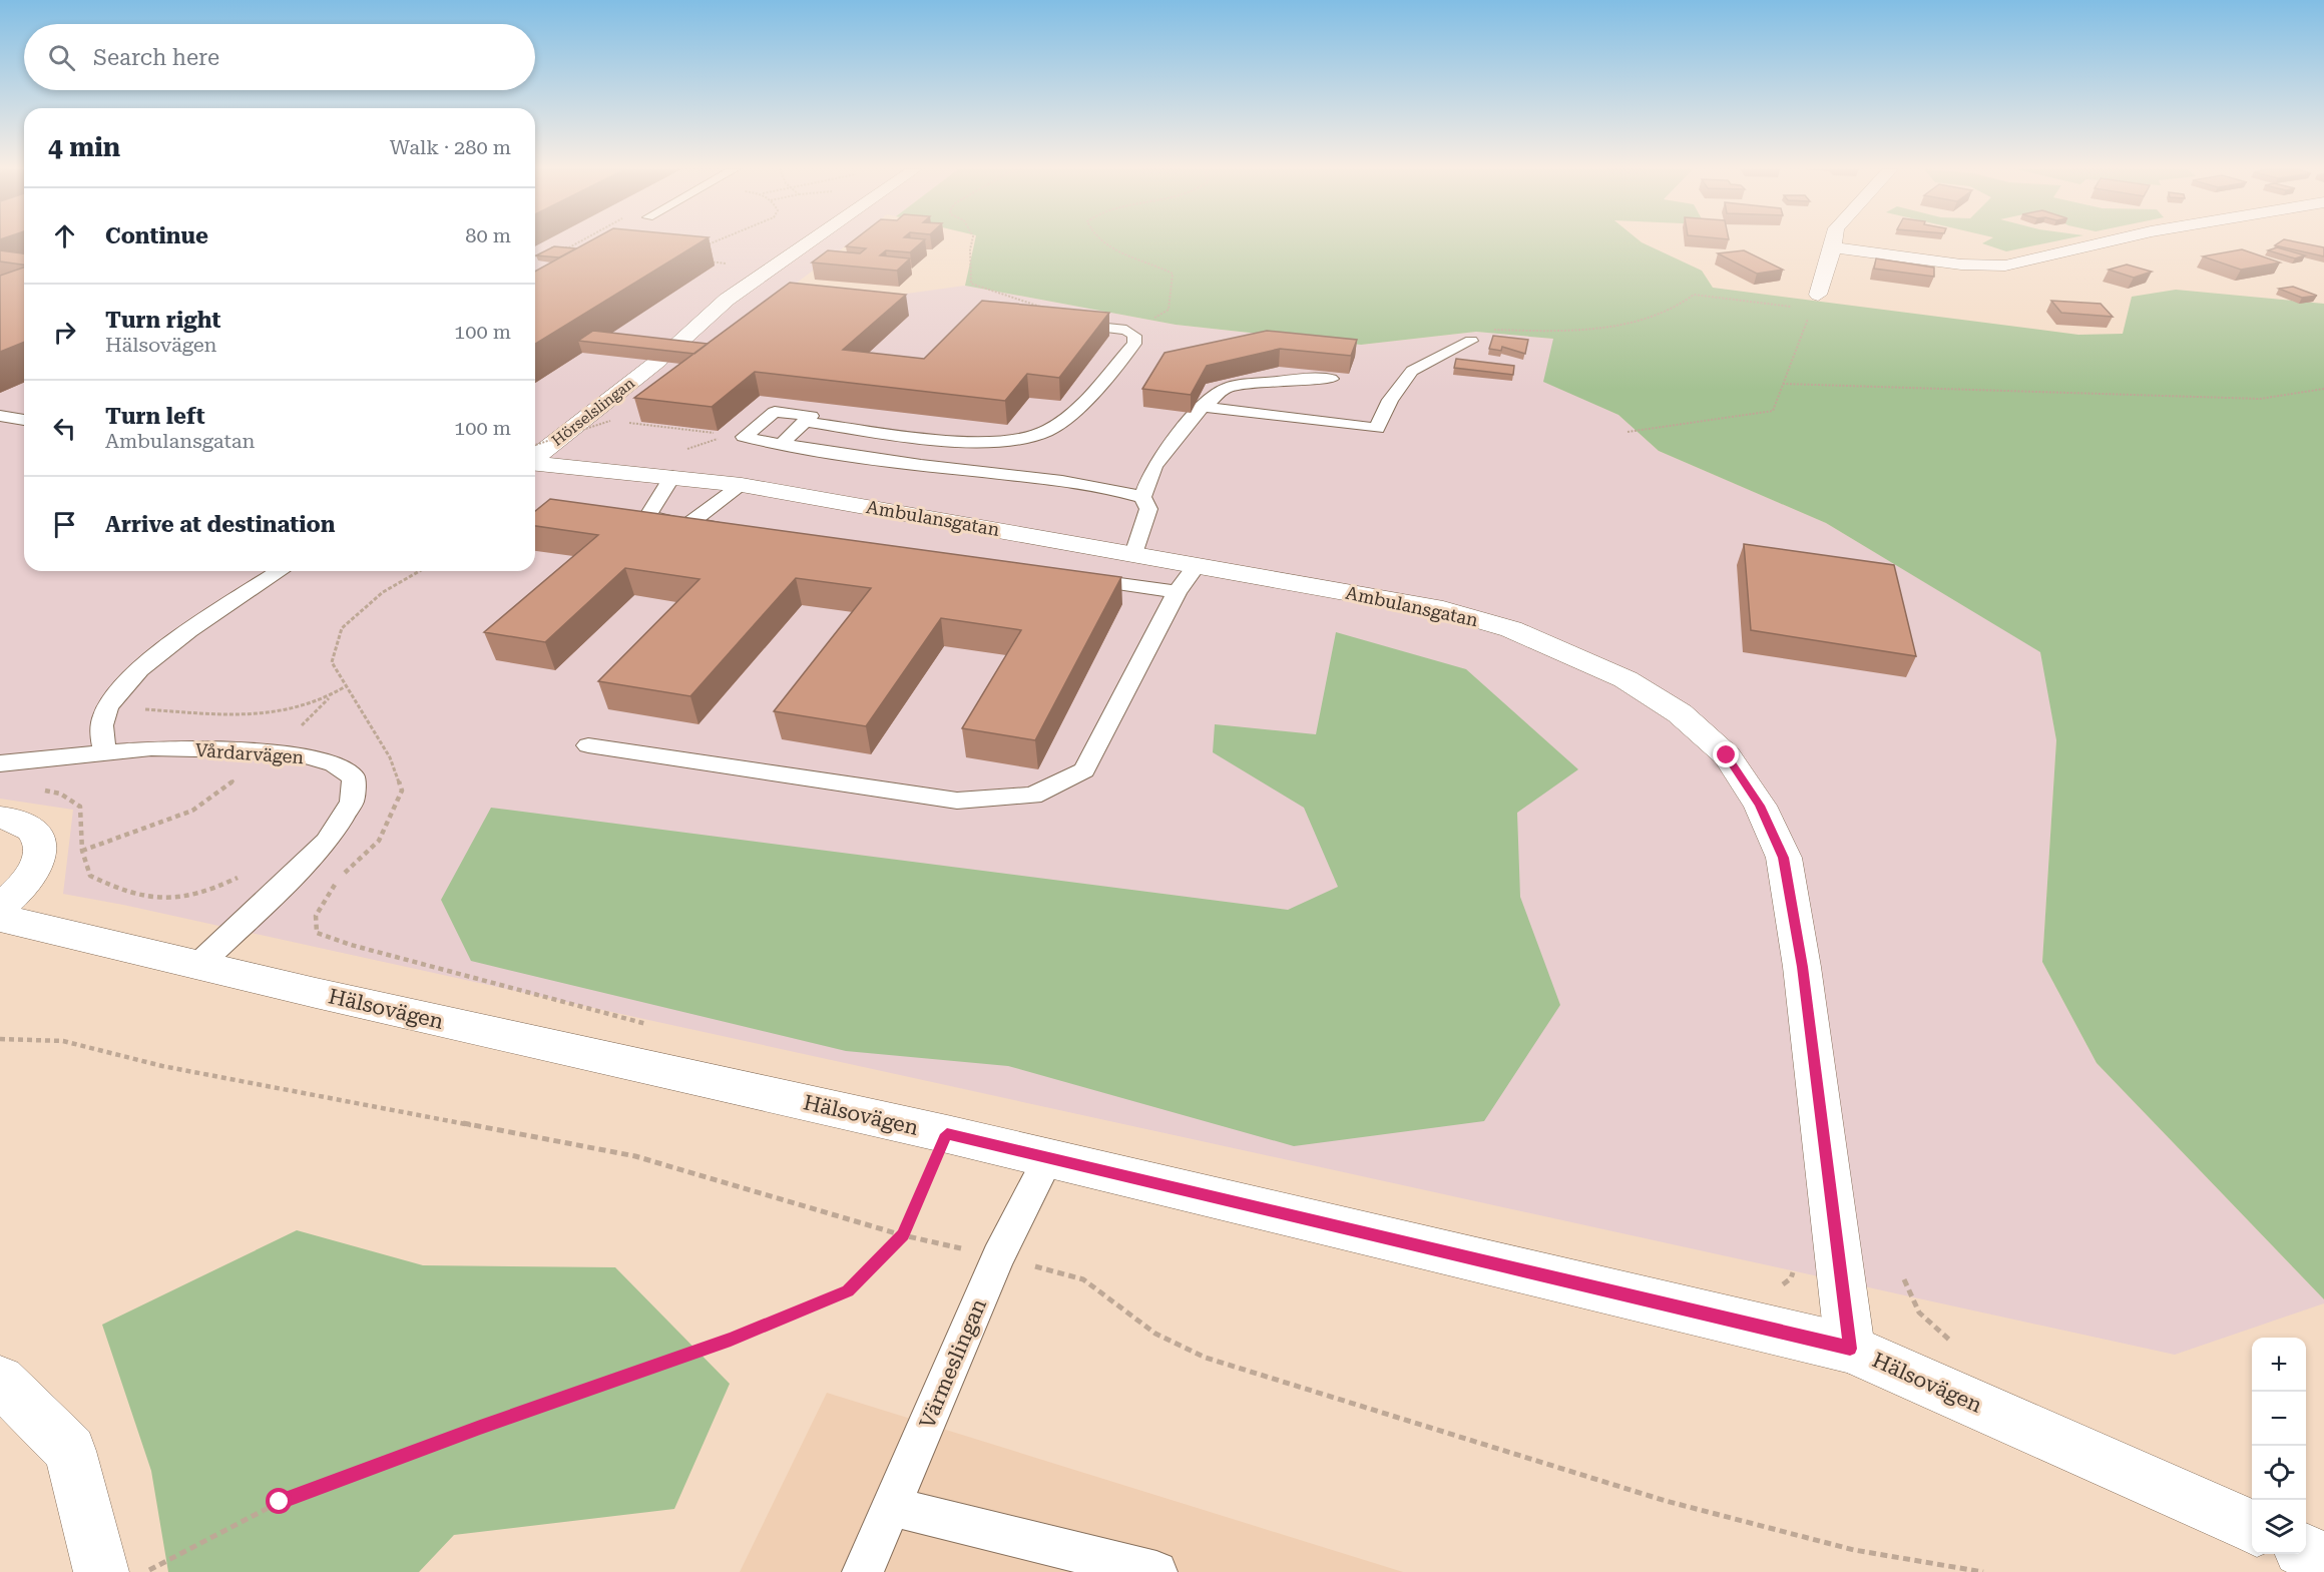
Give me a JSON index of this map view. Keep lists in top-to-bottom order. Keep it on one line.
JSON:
{"streets":{"street":["Hörselslingan","Ambulansgatan","Hälsovägen"],"lane":["Vårdarvägen","Värmeslingan"]},"crossings":[["Ambulansgatan","Hälsovägen"],["Vårdarvägen","Hälsovägen"],["Hälsovägen","Värmeslingan"]],"page":{"search":"Search here","heading":["4 min","Walk · 280 m"],"list":[["Continue","80 m"],["Turn right","Hälsovägen","100 m"],["Turn left","Ambulansgatan","100 m"],"Arrive at destination"],"map_buttons":["+","−"]}}
